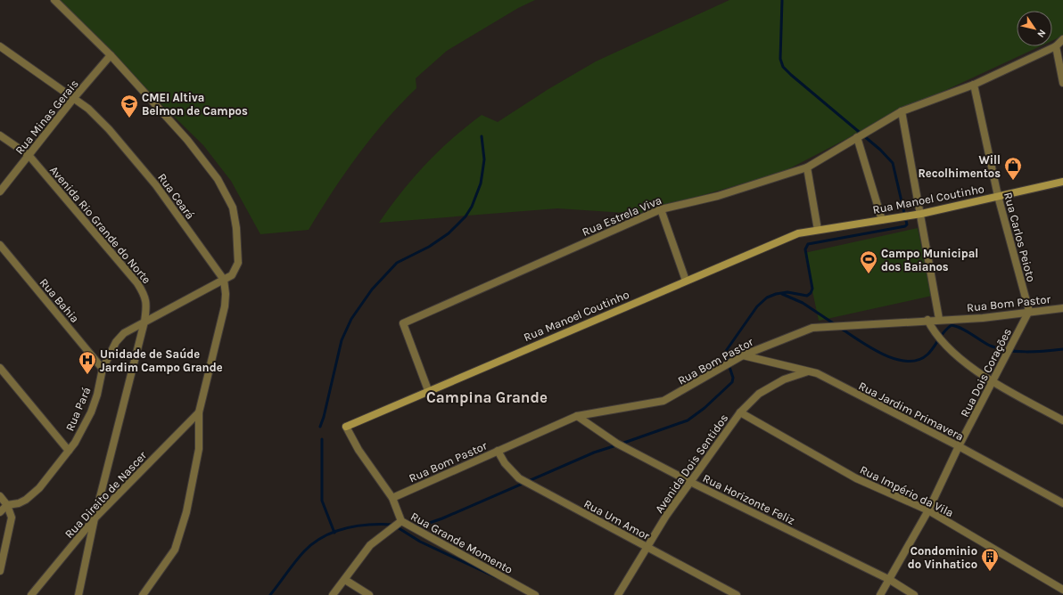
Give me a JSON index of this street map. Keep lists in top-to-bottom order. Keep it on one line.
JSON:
{"streets":{"street":["Rua Minas Gerais","Rua Ceará","Rua Manoel Coutinho","Rua Estrela Viva","Avenida Rio Grande do Norte","Rua Carlos Peioto","Rua Bahia","Rua Bom Pastor","Rua Dois Corações","Rua Pará","Rua Jardim Primavera","Avenida Dois Sentidos","Rua Império da Vila","Rua Direito de Nascer","Rua Horizonte Feliz","Rua Um Amor","Rua Grande Momento"]},"crossings":[["Rua Minas Gerais","Rua Ceará"],["Rua Minas Gerais","Avenida Rio Grande do Norte"],["Rua Minas Gerais","Rua Pará"],["Rua Ceará","Rua Pará"],["Rua Ceará","Rua Direito de Nascer"],["Rua Manoel Coutinho","Rua Estrela Viva"],["Rua Manoel Coutinho","Rua Carlos Peioto"],["Rua Manoel Coutinho","Rua Grande Momento"],["Rua Estrela Viva","Rua Carlos Peioto"],["Avenida Rio Grande do Norte","Rua Pará"],["Avenida Rio Grande do Norte","Rua Direito de Nascer"],["Rua Carlos Peioto","Rua Bom Pastor"],["Rua Carlos Peioto","Rua Dois Corações"],["Rua Bahia","Rua Pará"],["Rua Bom Pastor","Rua Dois Corações"],["Rua Bom Pastor","Rua Jardim Primavera"],["Rua Bom Pastor","Rua Horizonte Feliz"],["Rua Bom Pastor","Rua Um Amor"],["Rua Bom Pastor","Rua Grande Momento"],["Rua Dois Corações","Rua Jardim Primavera"],["Rua Dois Corações","Rua Império da Vila"],["Rua Dois Corações","Rua Horizonte Feliz"],["Rua Jardim Primavera","Avenida Dois Sentidos"],["Avenida Dois Sentidos","Rua Império da Vila"],["Avenida Dois Sentidos","Rua Horizonte Feliz"],["Avenida Dois Sentidos","Rua Um Amor"]],"districts":["Campina Grande"],"places":{"school or university":["CMEI Altiva Belmon de Campos"],"shop":["Will Recolhimentos"],"sports":["Campo Municipal dos Baianos"],"hospital":["Unidade de Saúde Jardim Campo Grande"],"building":["Condominio do Vinhatico"]},"north":"bottom right"}
